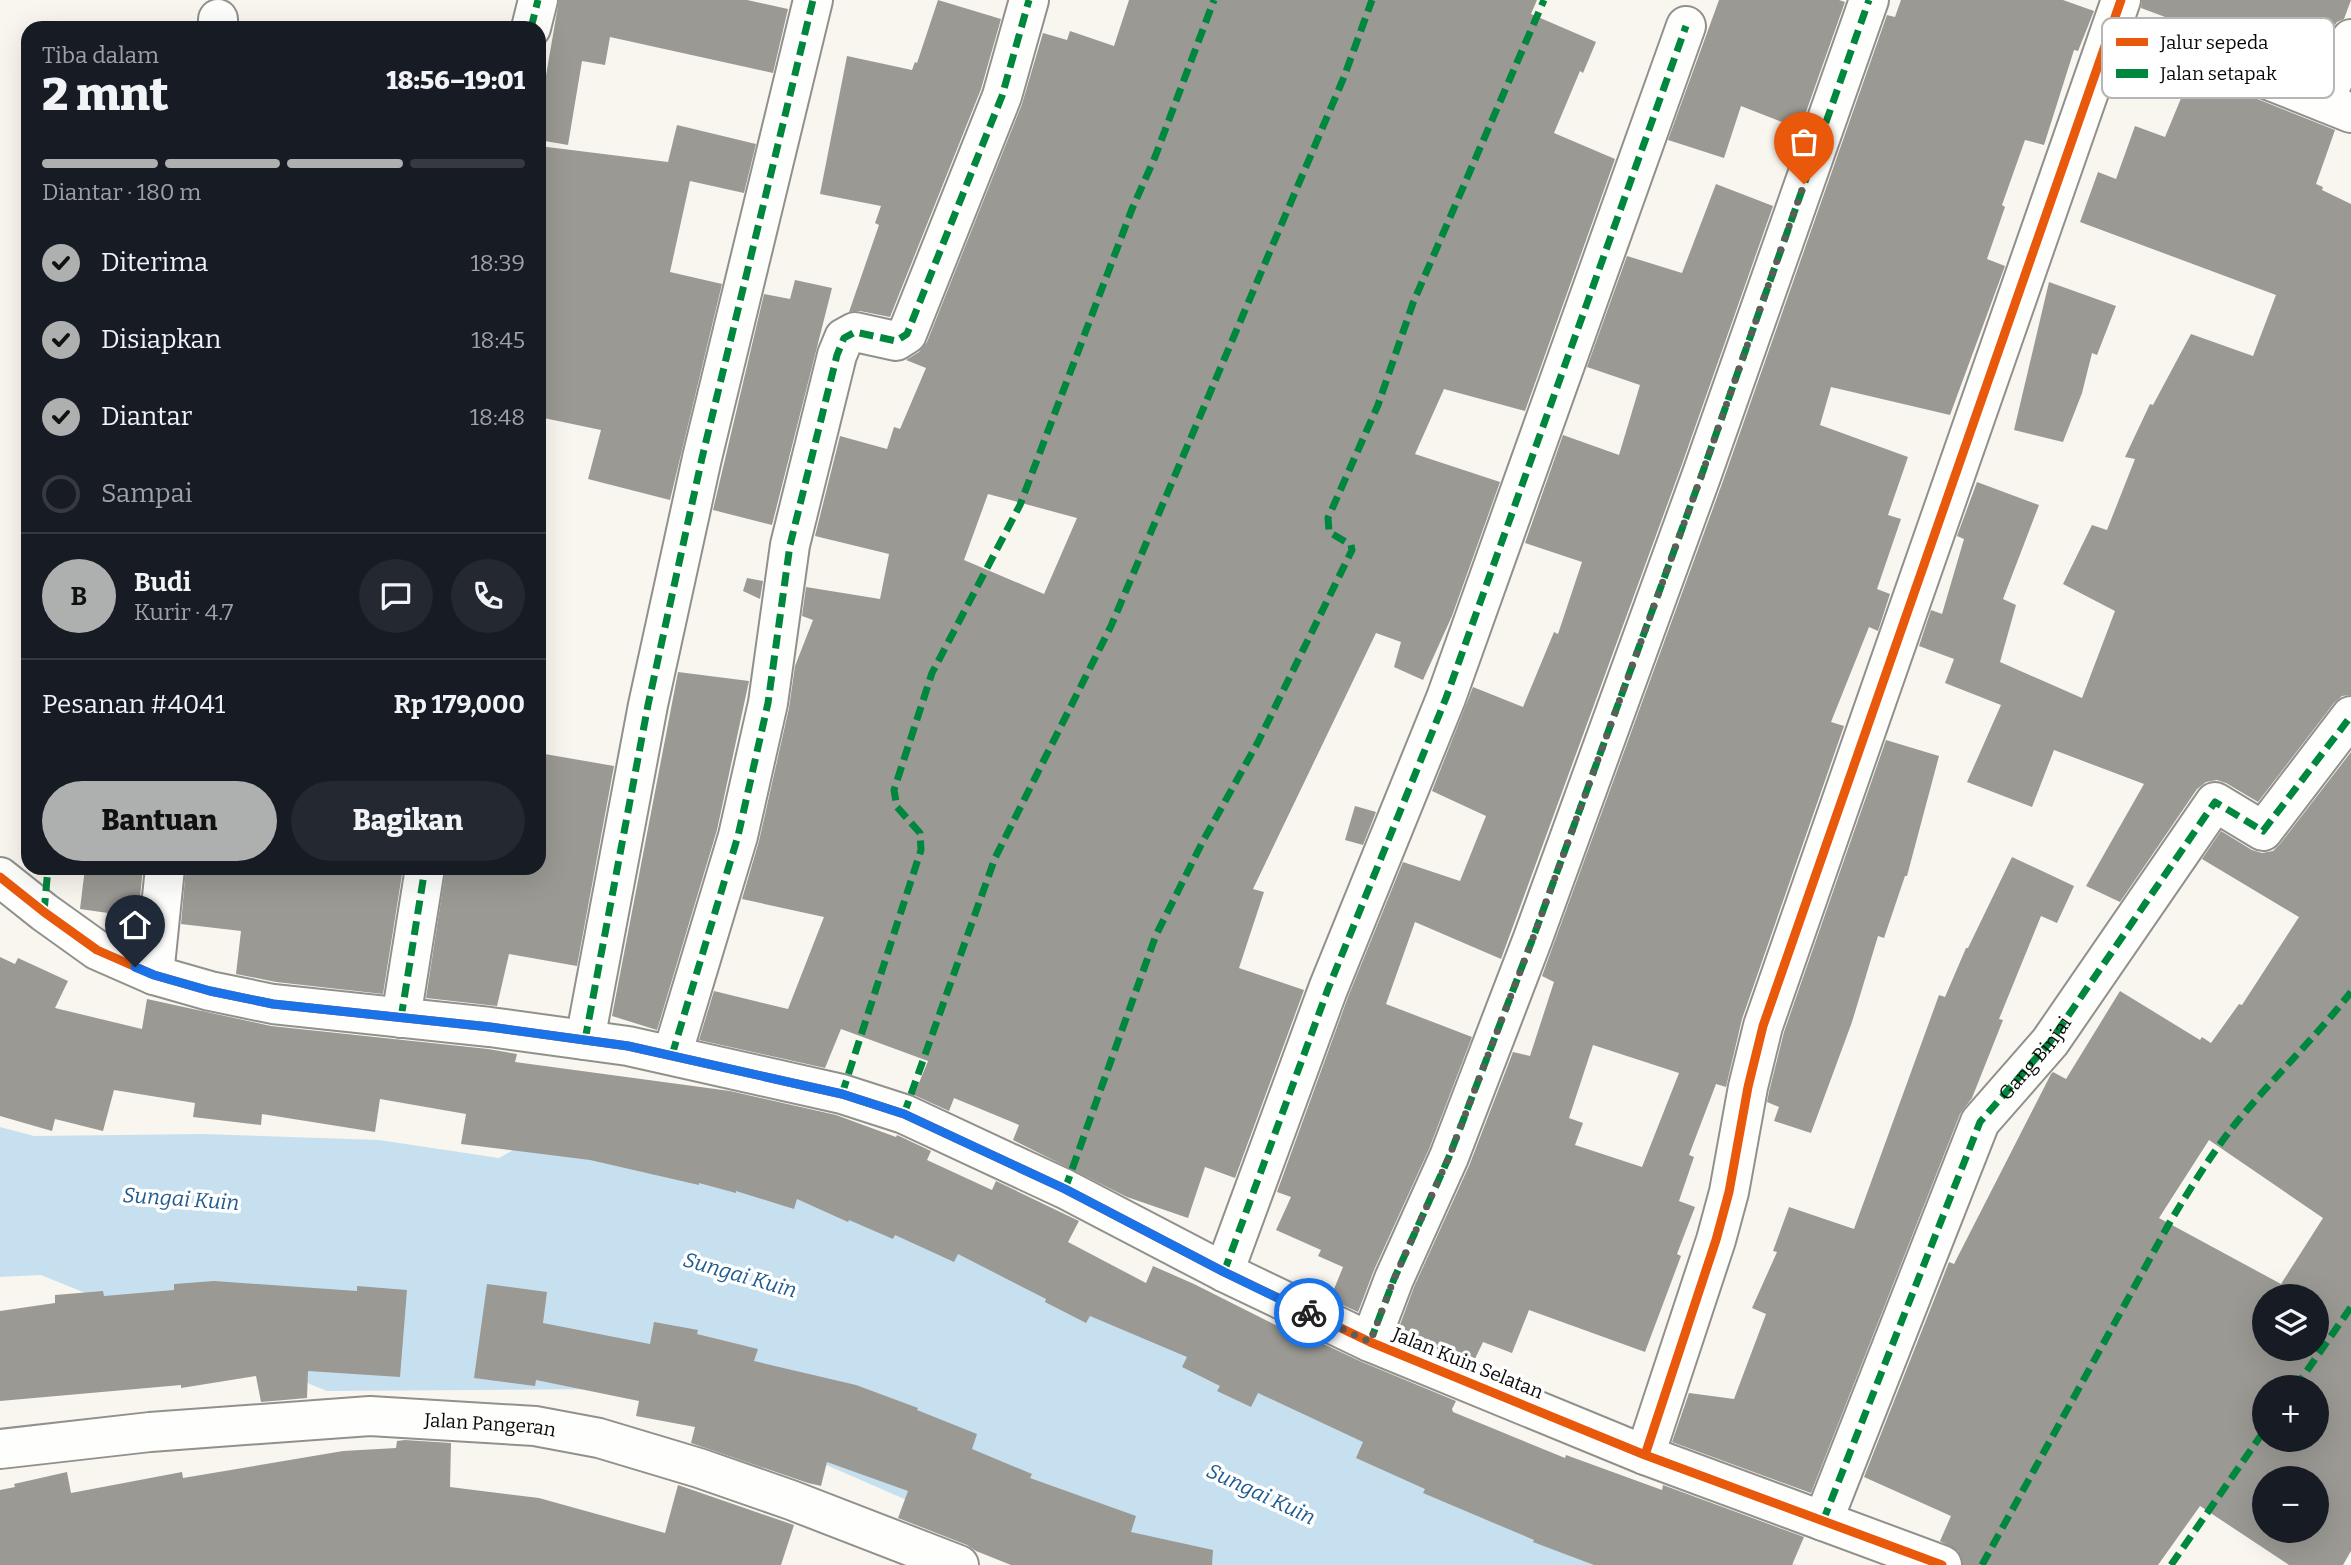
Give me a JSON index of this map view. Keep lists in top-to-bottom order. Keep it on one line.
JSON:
{"streets":{"street":["Gang Binjai","Jalan Kuin Selatan","Jalan Pangeran"]},"crossings":[["Gang Binjai","Jalan Kuin Selatan"]],"water":["Sungai Kuin"],"legend":["Jalur sepeda","Jalan setapak"],"page":{"heading":["2 mnt","Tiba dalam","18:56–19:01"],"panel":["Budi","Kurir · 4.7","Pesanan #4041","Rp 179,000"],"bar":"Diantar · 180 m","list":[["Diterima","18:39"],["Disiapkan","18:45"],["Diantar","18:48"],"Sampai"],"round":"B","buttons":["Bantuan","Bagikan"],"map_buttons":["+","−"]}}
